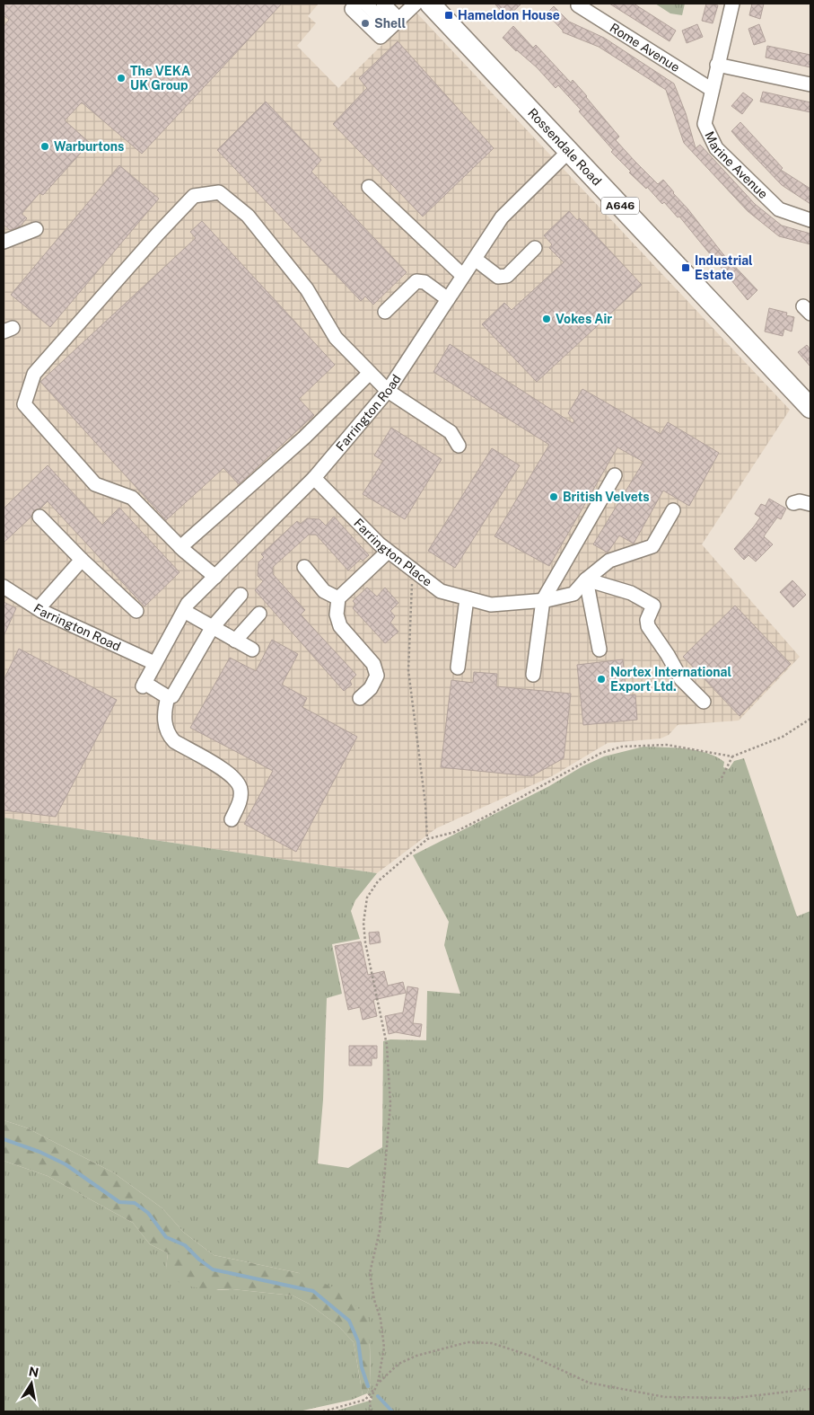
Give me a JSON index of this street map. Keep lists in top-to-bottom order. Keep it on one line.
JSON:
{"streets":{"highway":["Rossendale Road","A646"],"street":["Rome Avenue","Marine Avenue","Farrington Road","Farrington Place"]},"crossings":[["Rome Avenue","Marine Avenue"],["Rossendale Road","Farrington Road"],["Farrington Road","Farrington Place"]],"places":{"transit":["Hameldon House","Industrial Estate"],"other":["Shell","The VEKA UK Group","Warburtons","Vokes Air","British Velvets","Nortex International Export Ltd."]},"north":"top"}
